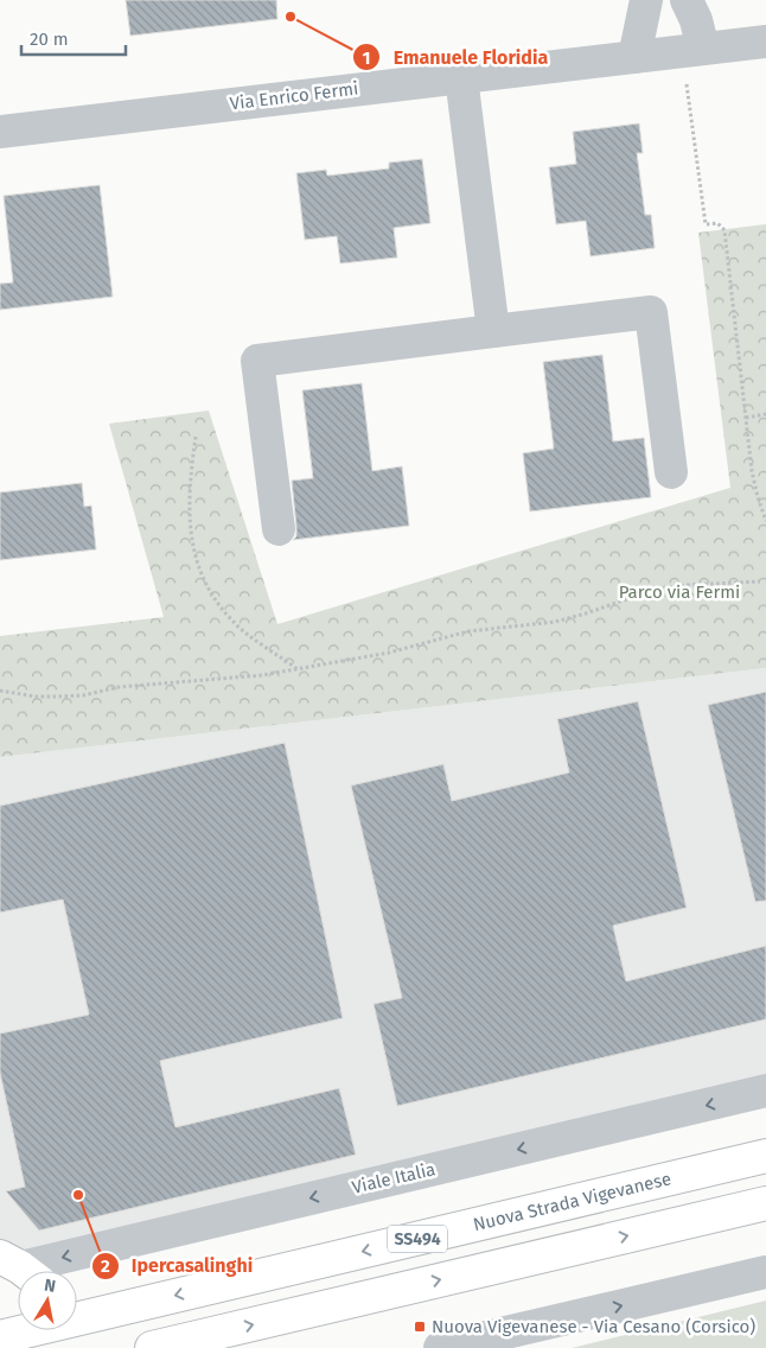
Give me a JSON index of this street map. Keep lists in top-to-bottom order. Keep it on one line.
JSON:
{"streets":{"main road":["Nuova Strada Vigevanese","SS494"],"street":["Via Enrico Fermi","Viale Italia"]},"parks":["Parco via Fermi"],"places":{"other":["Emanuele Floridia","Ipercasalinghi"],"transit":["Nuova Vigevanese - Via Cesano (Corsico)"]},"scale_bar":"20 m","north":"top"}
